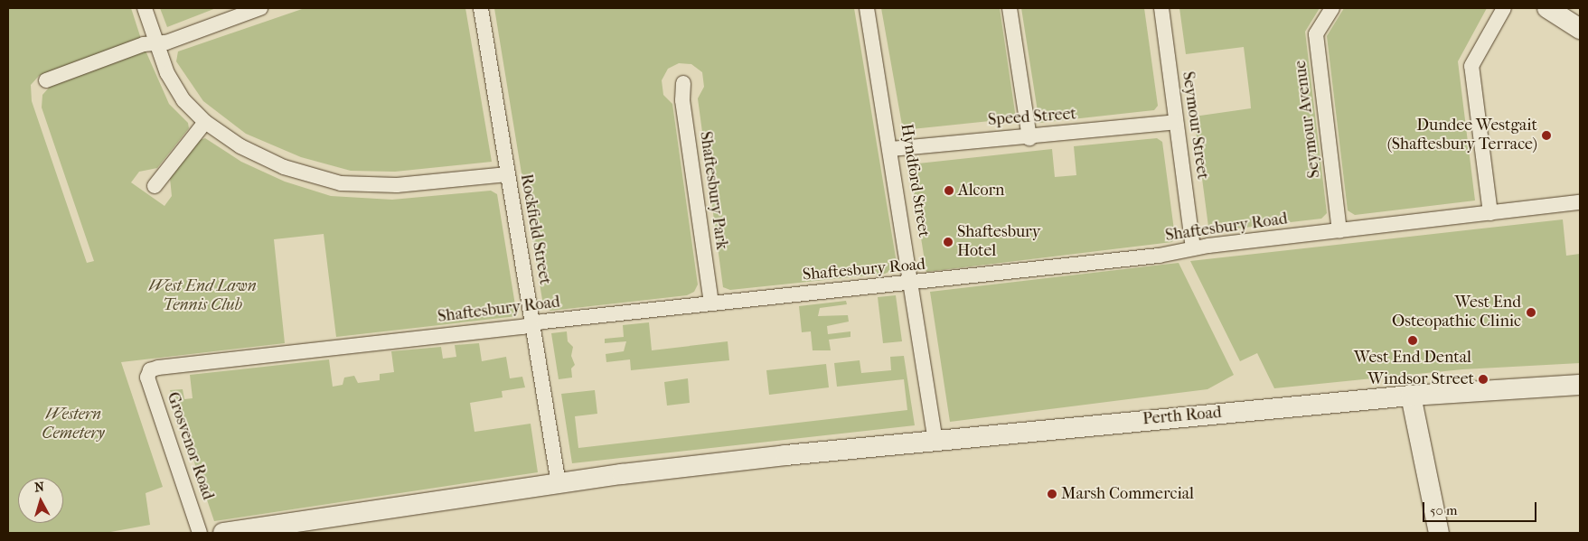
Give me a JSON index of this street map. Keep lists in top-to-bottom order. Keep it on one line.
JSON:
{"streets":{"street":["Speed Street","Seymour Avenue","Seymour Street","Hyndford Street","Shaftesbury Park","Shaftesbury Road","Rockfield Street","Perth Road","Grosvenor Road"]},"crossings":[["Speed Street","Seymour Street"],["Speed Street","Hyndford Street"],["Seymour Avenue","Shaftesbury Road"],["Seymour Street","Shaftesbury Road"],["Hyndford Street","Shaftesbury Road"],["Hyndford Street","Perth Road"],["Shaftesbury Park","Shaftesbury Road"],["Shaftesbury Road","Rockfield Street"],["Shaftesbury Road","Grosvenor Road"],["Rockfield Street","Perth Road"]],"parks":["West End Lawn Tennis Club","Western Cemetery"],"places":["Dundee Westgait (Shaftesbury Terrace)","Alcorn","Shaftesbury Hotel","West End Osteopathic Clinic","West End Dental","Windsor Street","Marsh Commercial"],"scale_bar":"50 m","north":"top"}
